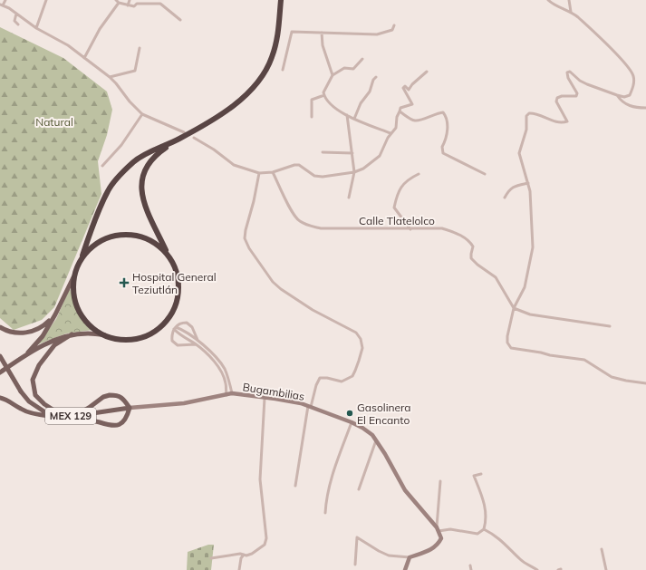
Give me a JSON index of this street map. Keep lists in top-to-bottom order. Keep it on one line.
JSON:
{"streets":{"main road":["Bugambilias","MEX 129"],"street":["Calle Tlatelolco"]},"crossings":[["Bugambilias","MEX 129"]],"parks":["Natural"],"places":{"health":["Hospital General Teziutlán"],"other":["Gasolinera El Encanto"]}}
